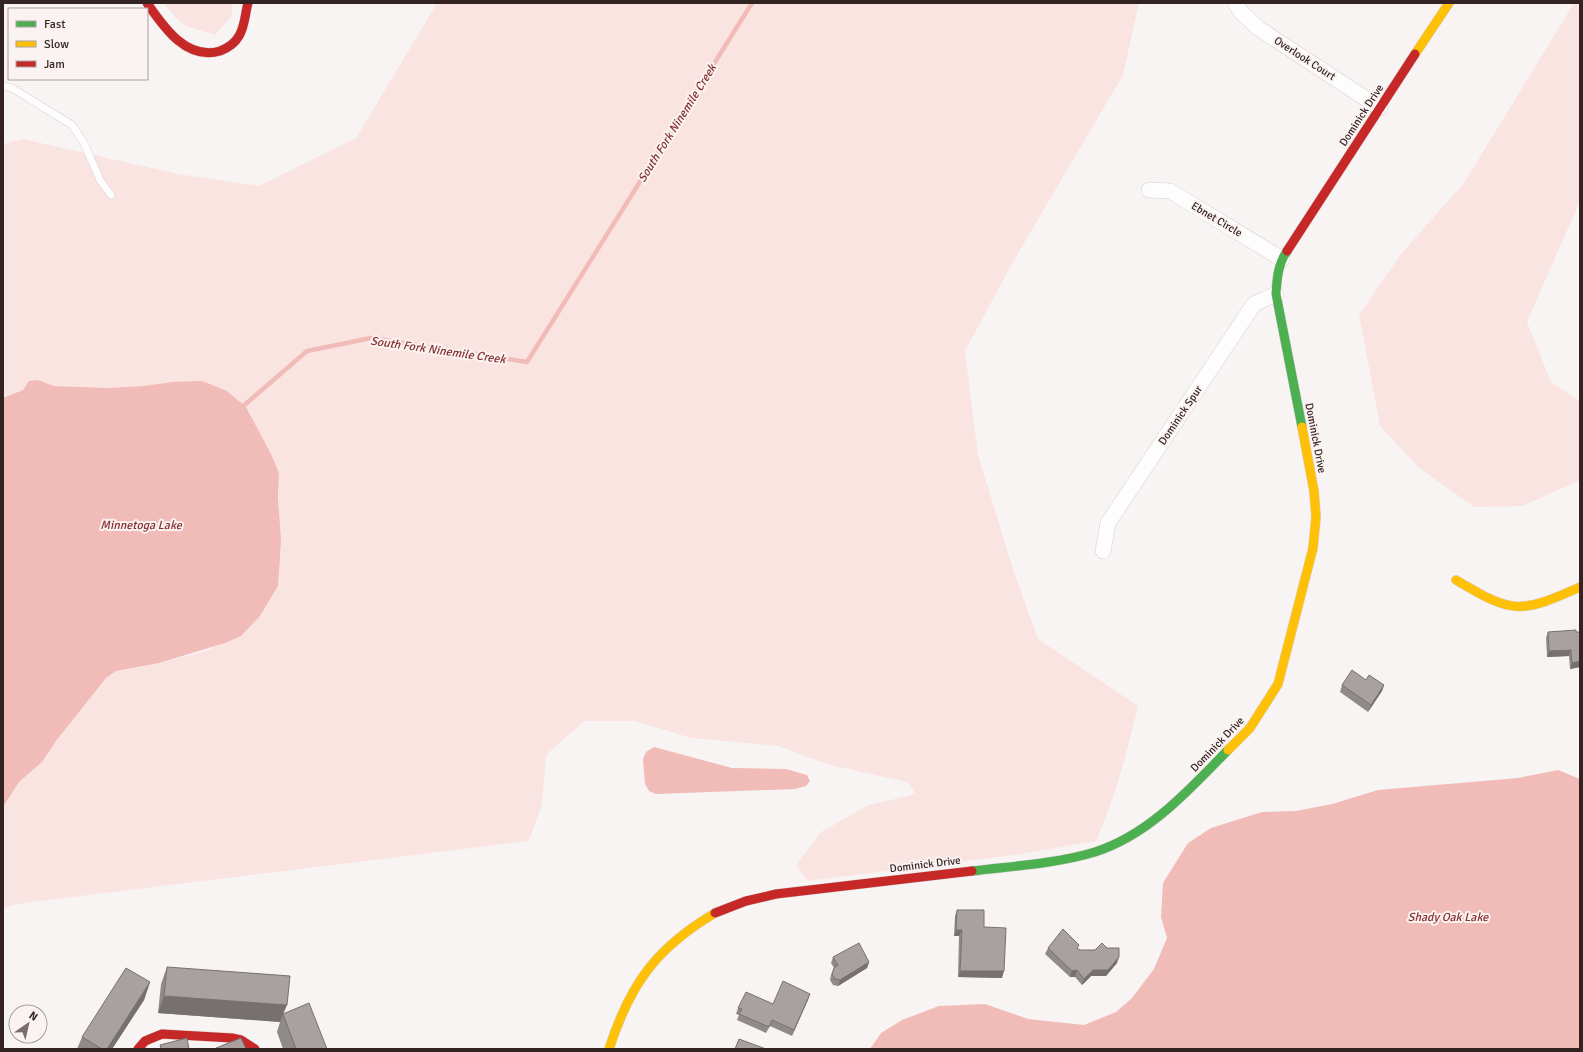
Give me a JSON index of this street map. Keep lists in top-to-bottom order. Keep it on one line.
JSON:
{"streets":{"street":["Overlook Court","Dominick Drive","Ebnet Circle","Dominick Spur"]},"crossings":[["Overlook Court","Dominick Drive"],["Dominick Drive","Ebnet Circle"],["Dominick Drive","Dominick Spur"]],"water":["South Fork Ninemile Creek","Minnetoga Lake","Shady Oak Lake"],"legend":["Fast","Slow","Jam"],"north":"top right"}
